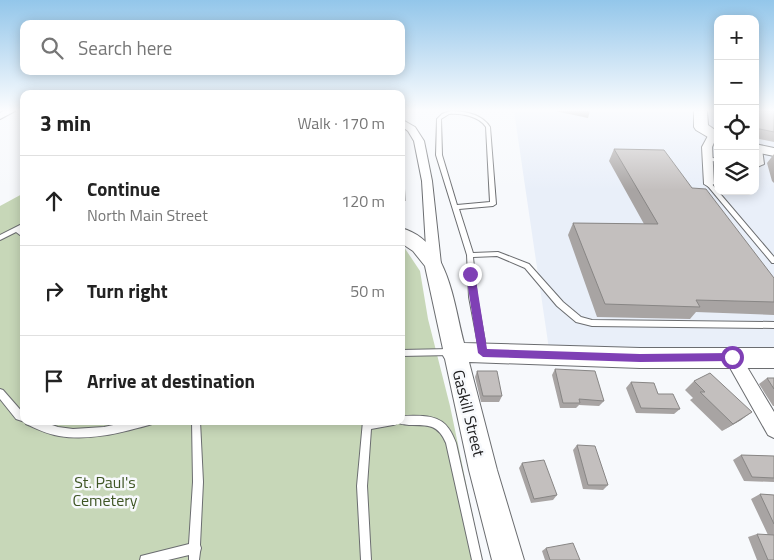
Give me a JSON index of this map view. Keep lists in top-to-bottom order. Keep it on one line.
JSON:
{"streets":{"street":["Gaskill Street"]},"parks":["St. Paul's Cemetery"],"page":{"map_buttons":["+","−"],"search":"Search here","heading":["3 min","Walk · 170 m"],"list":[["Continue","North Main Street","120 m"],["Turn right","50 m"],"Arrive at destination"]}}
